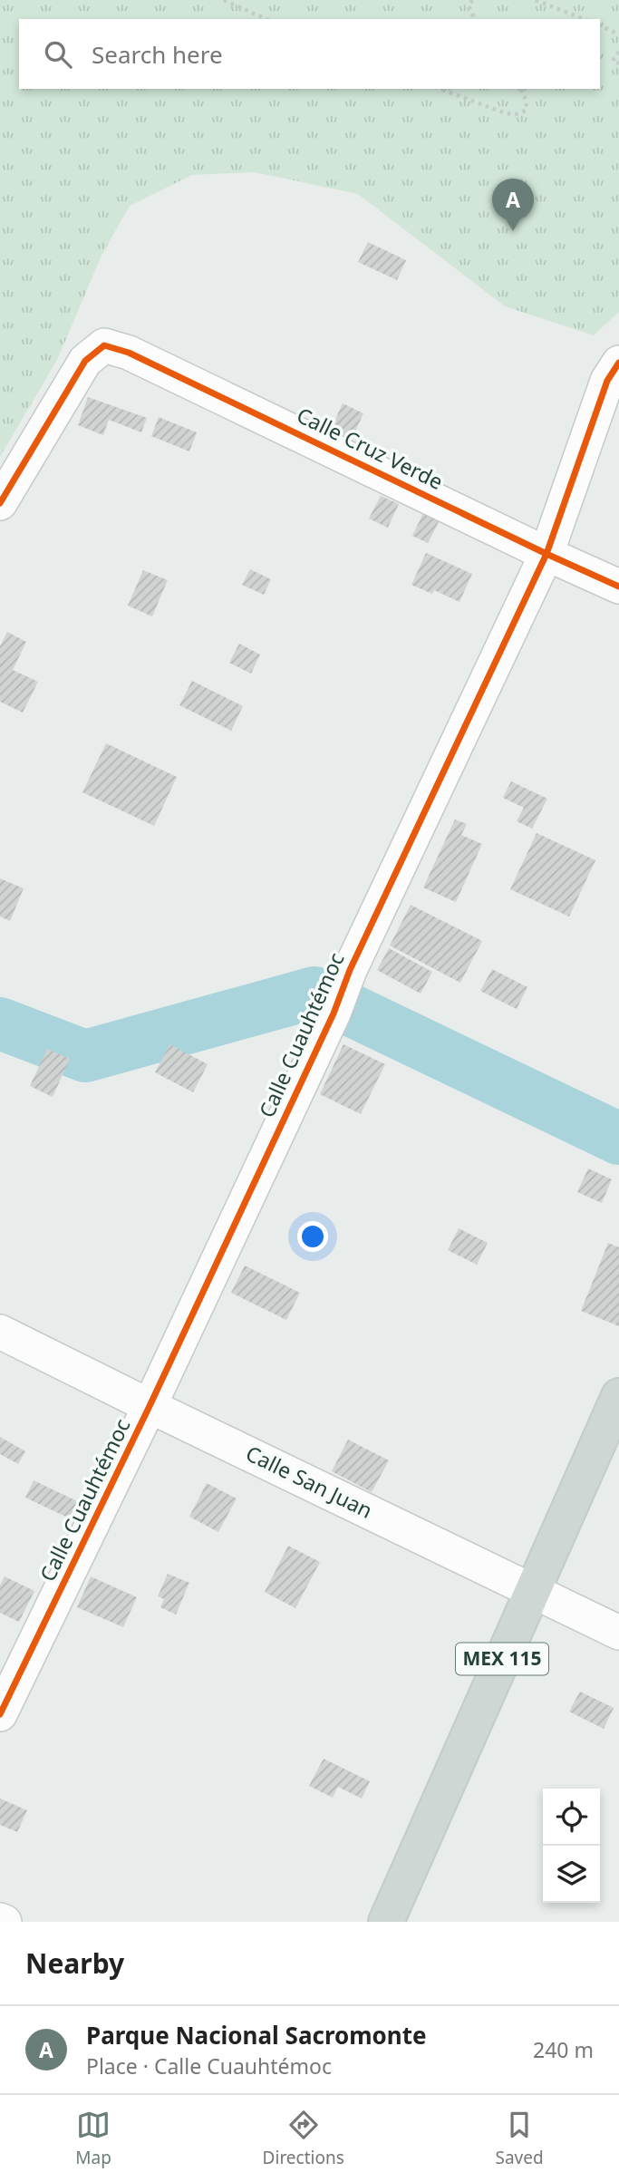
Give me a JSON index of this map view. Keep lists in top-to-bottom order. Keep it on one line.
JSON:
{"streets":{"main road":["MEX 115"],"street":["Calle Cruz Verde","Calle Cuauhtémoc","Calle San Juan"]},"crossings":[["Calle Cruz Verde","Calle Cuauhtémoc"],["Calle Cuauhtémoc","Calle San Juan"],["Calle San Juan","MEX 115"]],"page":{"search":"Search here","pins":"A","heading":"Nearby","list":[{"mark":"A","name":"Parque Nacional Sacromonte","note":"Place · Calle Cuauhtémoc","value":"240 m"}],"nav":["Map","Directions","Saved"]}}
